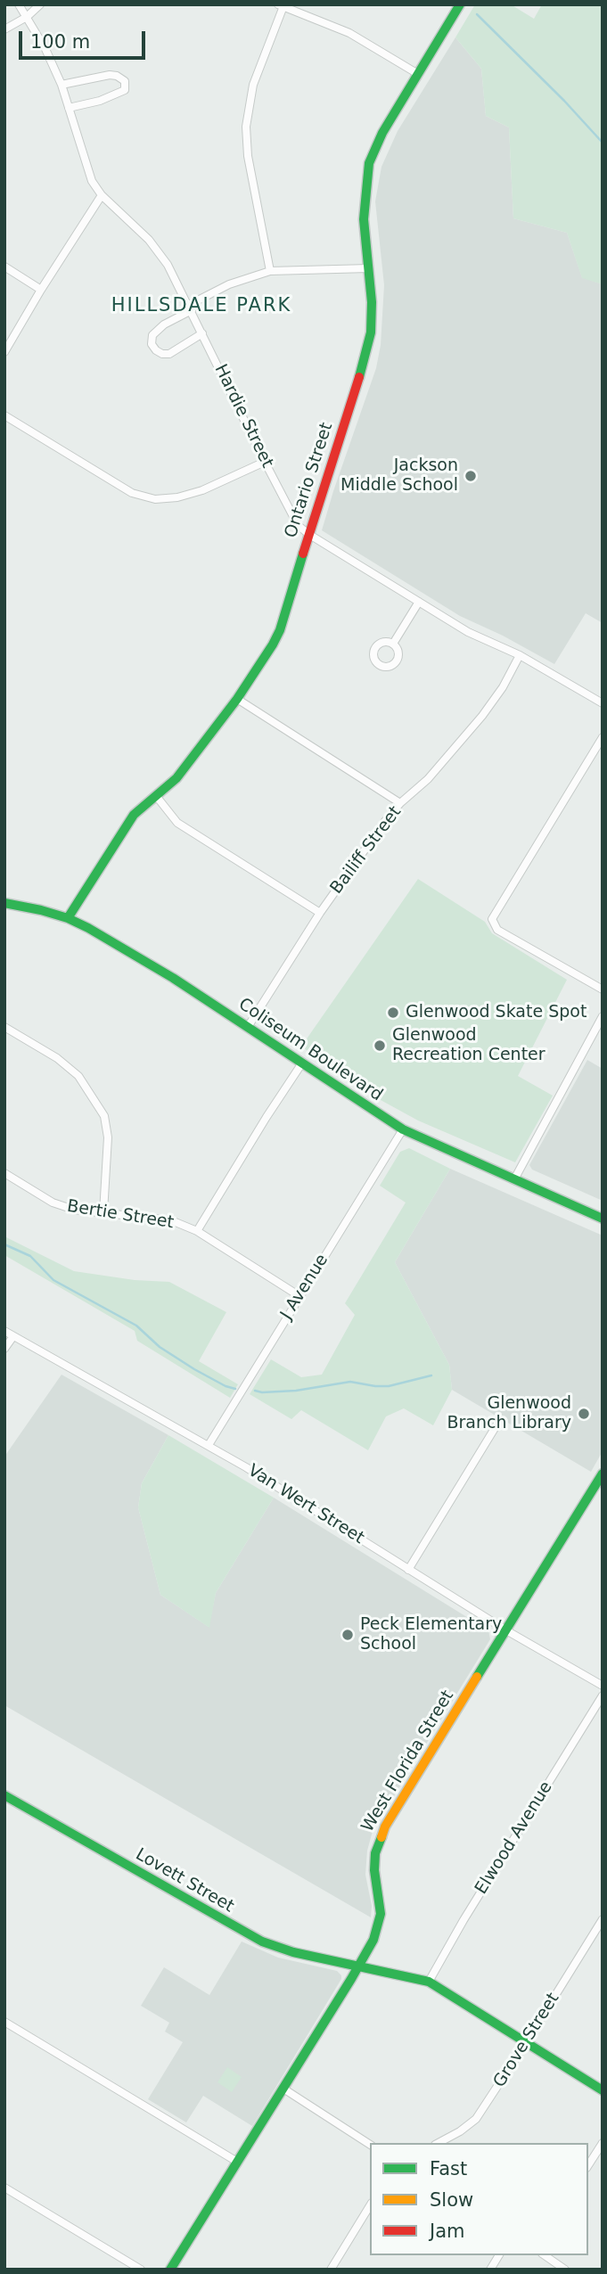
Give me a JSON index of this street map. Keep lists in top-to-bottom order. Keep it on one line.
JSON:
{"streets":{"main road":["Ontario Street","Coliseum Boulevard","West Florida Street","Lovett Street"],"street":["Hardie Street","Bailiff Street","Bertie Street","J Avenue","Van Wert Street","Elwood Avenue","Grove Street"]},"crossings":[["Hardie Street","Ontario Street"],["Hardie Street","Bailiff Street"],["Ontario Street","Coliseum Boulevard"],["Bailiff Street","Coliseum Boulevard"],["Coliseum Boulevard","J Avenue"],["Bertie Street","J Avenue"],["J Avenue","Van Wert Street"],["Van Wert Street","West Florida Street"],["West Florida Street","Lovett Street"],["Elwood Avenue","Lovett Street"],["Lovett Street","Grove Street"]],"districts":["HILLSDALE PARK"],"places":["Jackson Middle School","Glenwood Skate Spot","Glenwood Recreation Center","Glenwood Branch Library","Peck Elementary School"],"legend":["Fast","Slow","Jam"],"scale_bar":"100 m"}
